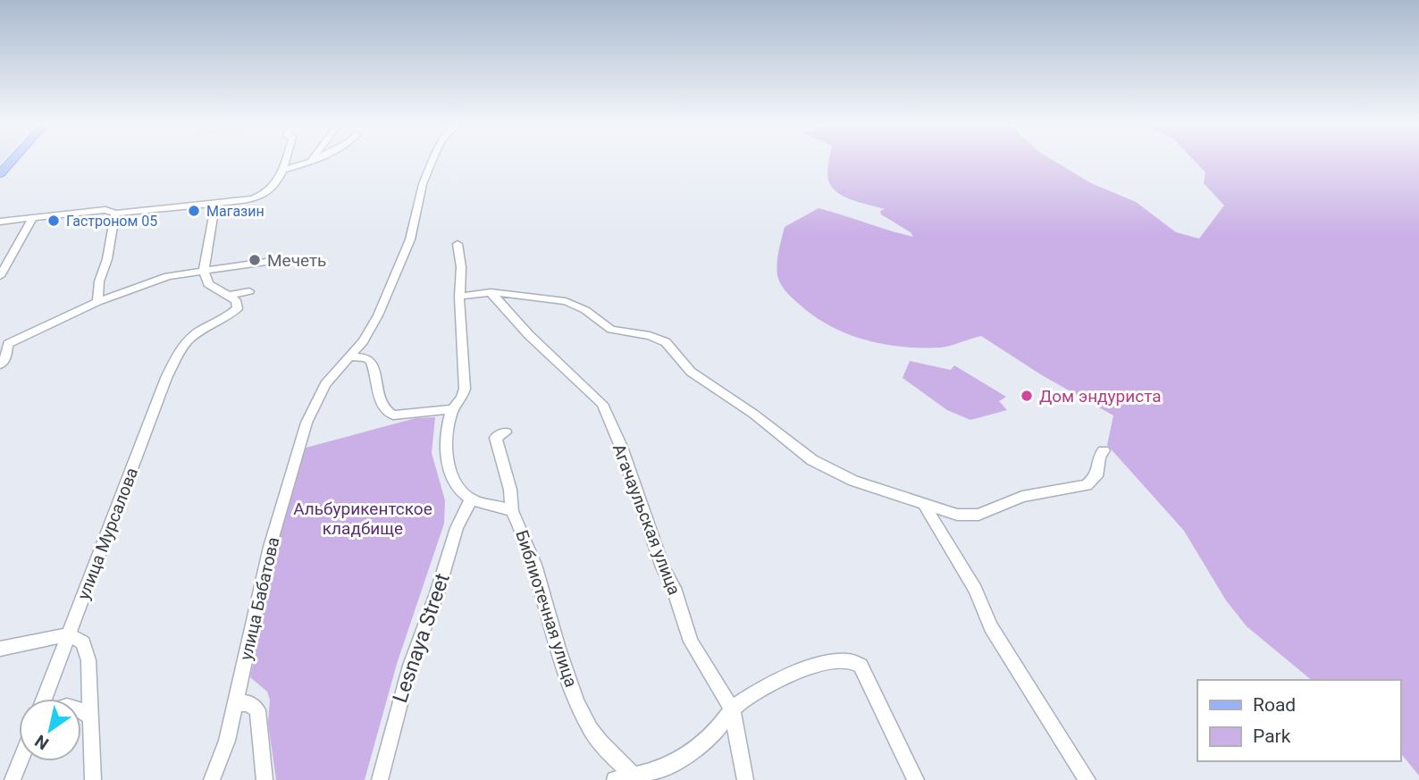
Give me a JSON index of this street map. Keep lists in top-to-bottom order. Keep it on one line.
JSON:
{"streets":{"street":["Агачаульская улица","улица Мурсалова","улица Бабатова","Библиотечная улица","Lesnaya Street"]},"crossings":[["Библиотечная улица","Lesnaya Street"]],"parks":["Альбурикентское кладбище"],"places":["Магазин","Гастроном 05","Мечеть","Дом эндуриста"],"legend":["Road","Park"],"north":"bottom left"}
